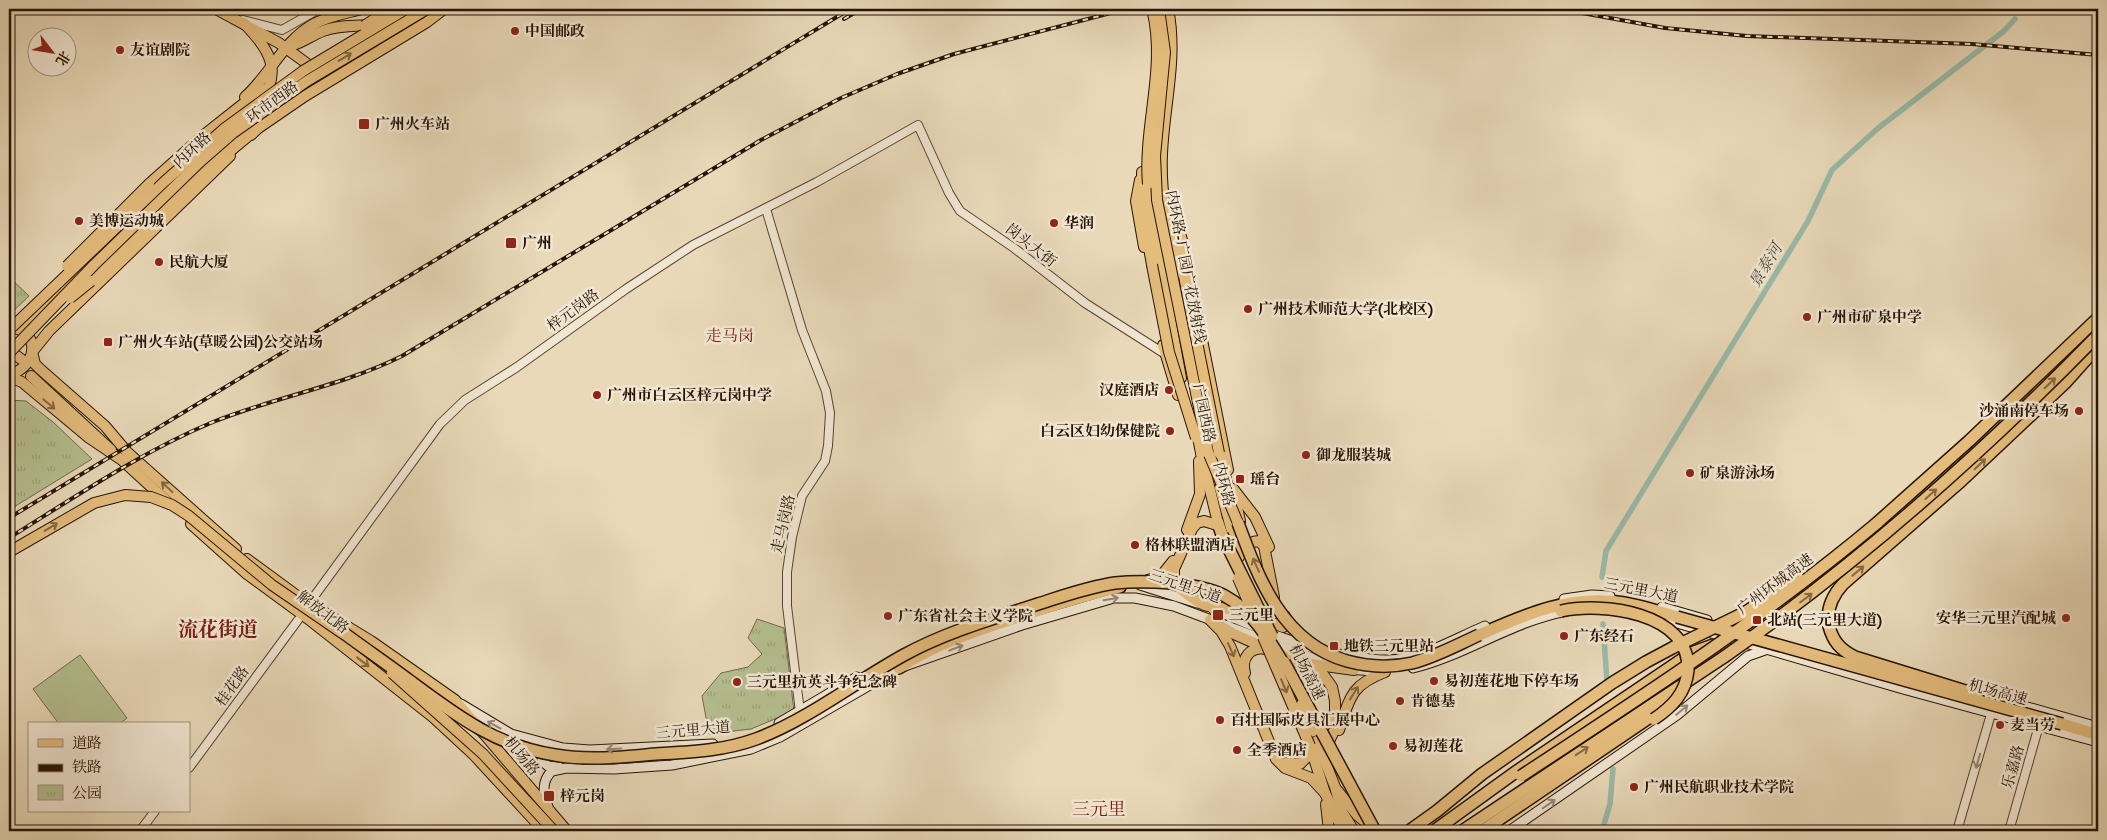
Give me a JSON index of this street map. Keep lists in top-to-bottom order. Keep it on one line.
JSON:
{"streets":{"highway":["广州环城高速","机场高速"],"main road":["环市西路","内环路","内环路-广园广花放射线","广园西路","三元里大道","解放北路","机场路"],"street":["岗头大街","梓元岗路","走马岗路","桂花路","乐嘉路"]},"crossings":[["环市西路","内环路"],["环市西路","解放北路"],["内环路","内环路-广园广花放射线"],["内环路","广园西路"],["内环路","机场高速"],["岗头大街","梓元岗路"],["内环路-广园广花放射线","广园西路"],["梓元岗路","走马岗路"],["广园西路","机场高速"],["走马岗路","三元里大道"],["三元里大道","解放北路"],["三元里大道","机场路"],["三元里大道","乐嘉路"],["解放北路","机场路"]],"districts":["走马岗","流花街道","三元里"],"water":["景泰河"],"places":{"other":["中国邮政","友谊剧院","美博运动城","华润","民航大厦","广州技术师范大学(北校区)","广州市矿泉中学","汉庭酒店","广州市白云区梓元岗中学","沙涌南停车场","白云区妇幼保健院","御龙服装城","矿泉游泳场","格林联盟酒店","广东省社会主义学院","安华三元里汽配城","广东经石","易初莲花地下停车场","三元里抗英斗争纪念碑","肯德基","百壮国际皮具汇展中心","麦当劳","易初莲花","全季酒店","广州民航职业技术学院"],"transit":["广州火车站","广州","广州火车站(草暖公园)公交站场","瑶台","三元里","北站(三元里大道)","地铁三元里站","梓元岗"]},"legend":["道路","铁路","公园"],"north":"bottom right"}
